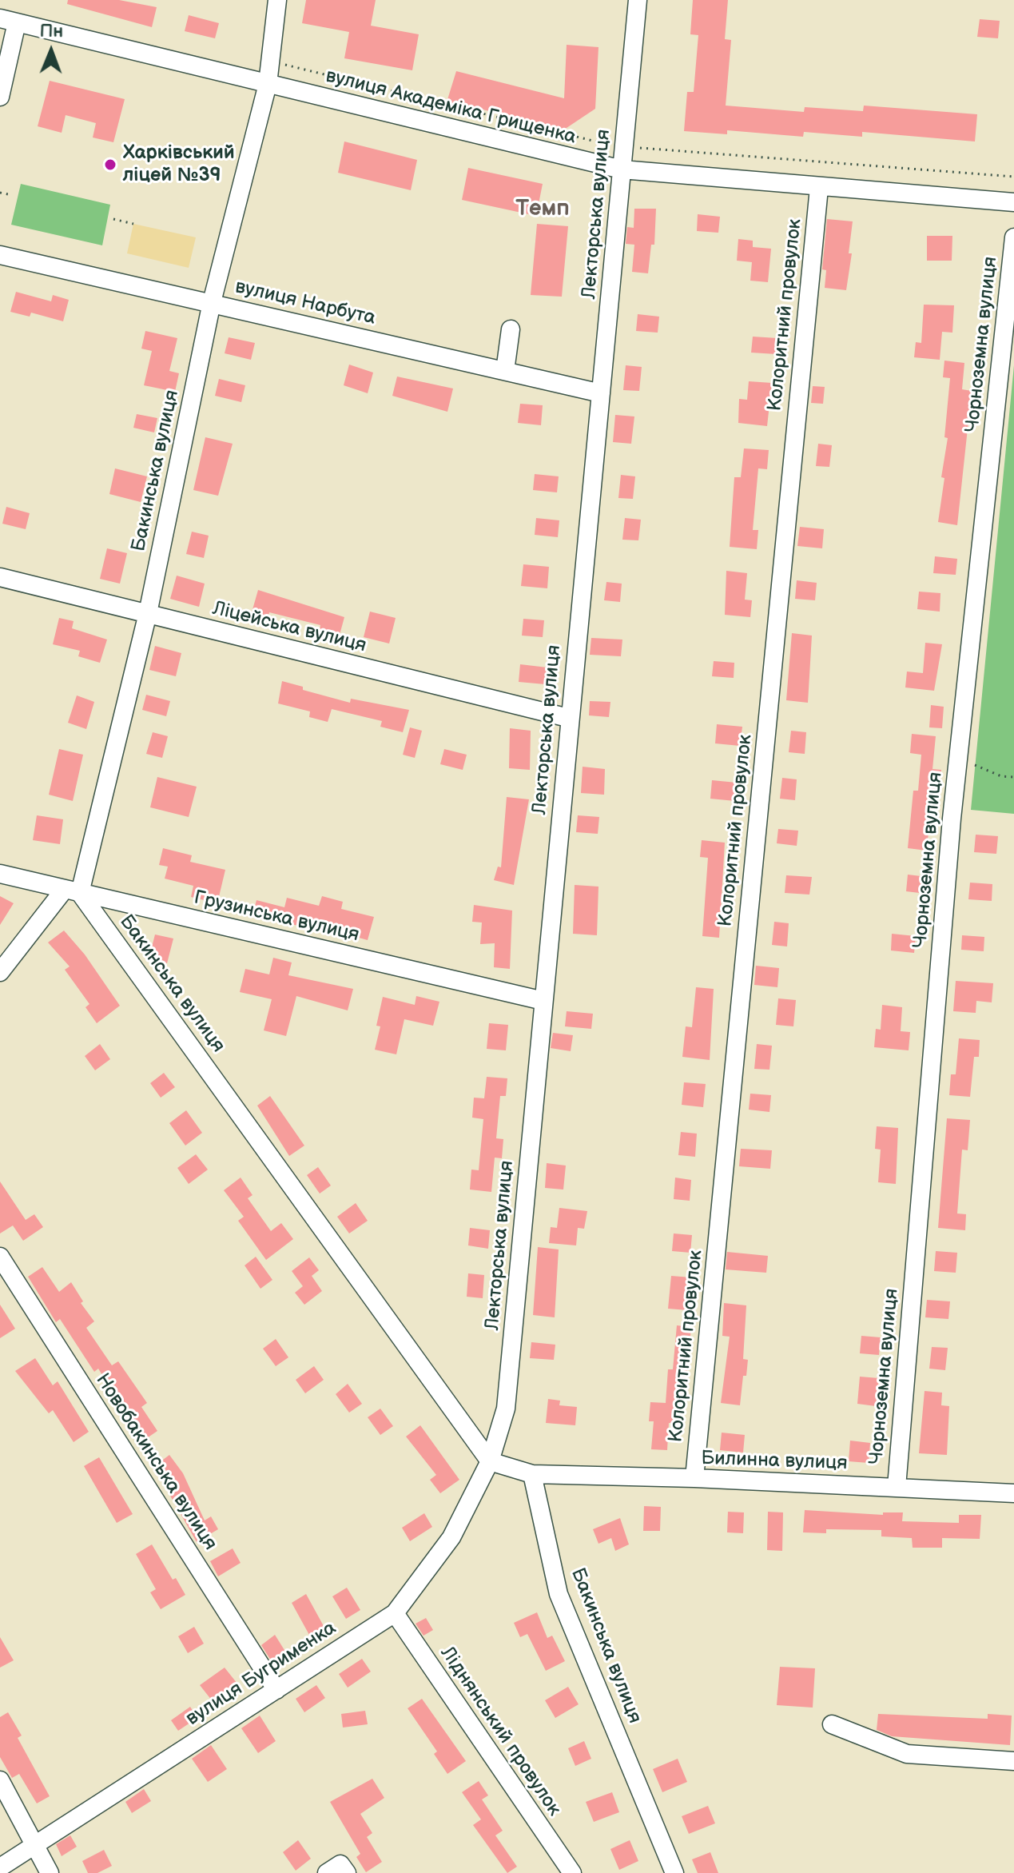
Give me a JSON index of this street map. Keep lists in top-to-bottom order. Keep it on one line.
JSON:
{"streets":{"street":["вулиця Академіка Грищенка","Лекторська вулиця","вулиця Нарбута","Колоритний провулок","Чорноземна вулиця","Бакинська вулиця","Ліцейська вулиця","Грузинська вулиця","Билинна вулиця","Новобакинська вулиця","вулиця Бугрименка","Ліднянський провулок"]},"crossings":[["вулиця Академіка Грищенка","Лекторська вулиця"],["вулиця Академіка Грищенка","Колоритний провулок"],["вулиця Академіка Грищенка","Бакинська вулиця"],["Лекторська вулиця","вулиця Нарбута"],["Лекторська вулиця","Бакинська вулиця"],["Лекторська вулиця","Ліцейська вулиця"],["Лекторська вулиця","Грузинська вулиця"],["Лекторська вулиця","вулиця Бугрименка"],["вулиця Нарбута","Бакинська вулиця"],["Колоритний провулок","Билинна вулиця"],["Чорноземна вулиця","Билинна вулиця"],["Бакинська вулиця","Ліцейська вулиця"],["Бакинська вулиця","Грузинська вулиця"],["Бакинська вулиця","Билинна вулиця"],["Бакинська вулиця","вулиця Бугрименка"],["Новобакинська вулиця","вулиця Бугрименка"],["вулиця Бугрименка","Ліднянський провулок"]],"districts":["Темп"],"places":["Харківський ліцей №39"],"north":"top"}
